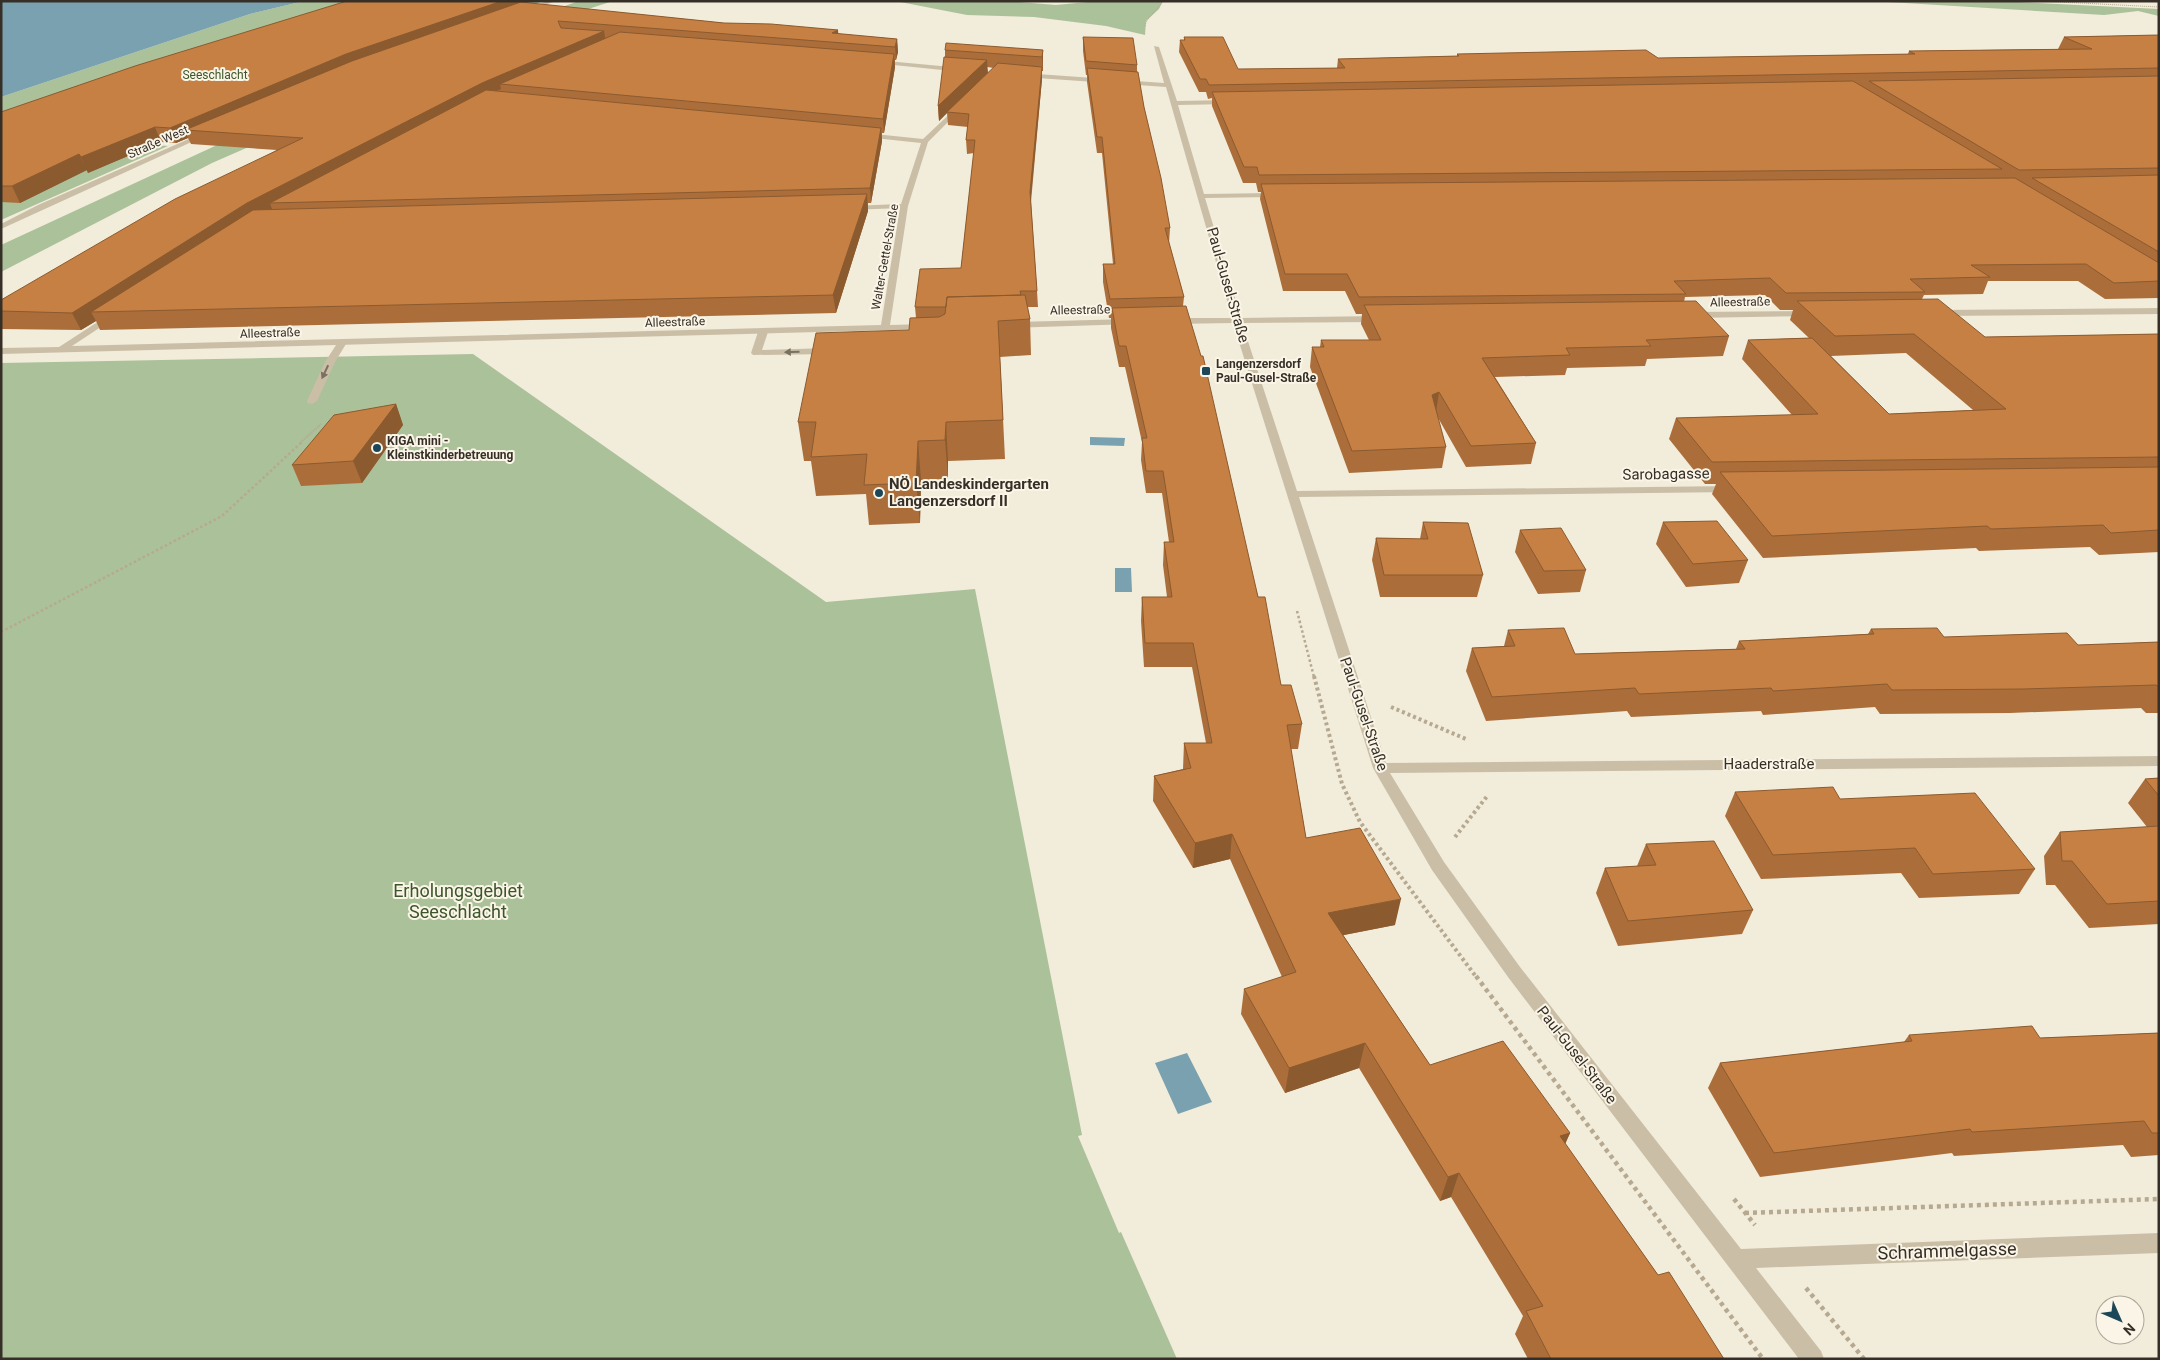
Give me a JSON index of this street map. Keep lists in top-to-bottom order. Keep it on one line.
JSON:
{"streets":{"street":["Straße West","Walter-Gettel-Straße","Paul-Gusel-Straße","Alleestraße","Sarobagasse","Haaderstraße","Schrammelgasse"]},"crossings":[["Walter-Gettel-Straße","Alleestraße"],["Paul-Gusel-Straße","Sarobagasse"],["Paul-Gusel-Straße","Haaderstraße"],["Paul-Gusel-Straße","Schrammelgasse"]],"parks":["Seeschlacht","Erholungsgebiet Seeschlacht"],"places":{"transit":["Langenzersdorf Paul-Gusel-Straße"],"other":["KIGA mini - Kleinstkinderbetreuung","NÖ Landeskindergarten Langenzersdorf II"]},"north":"bottom right"}
